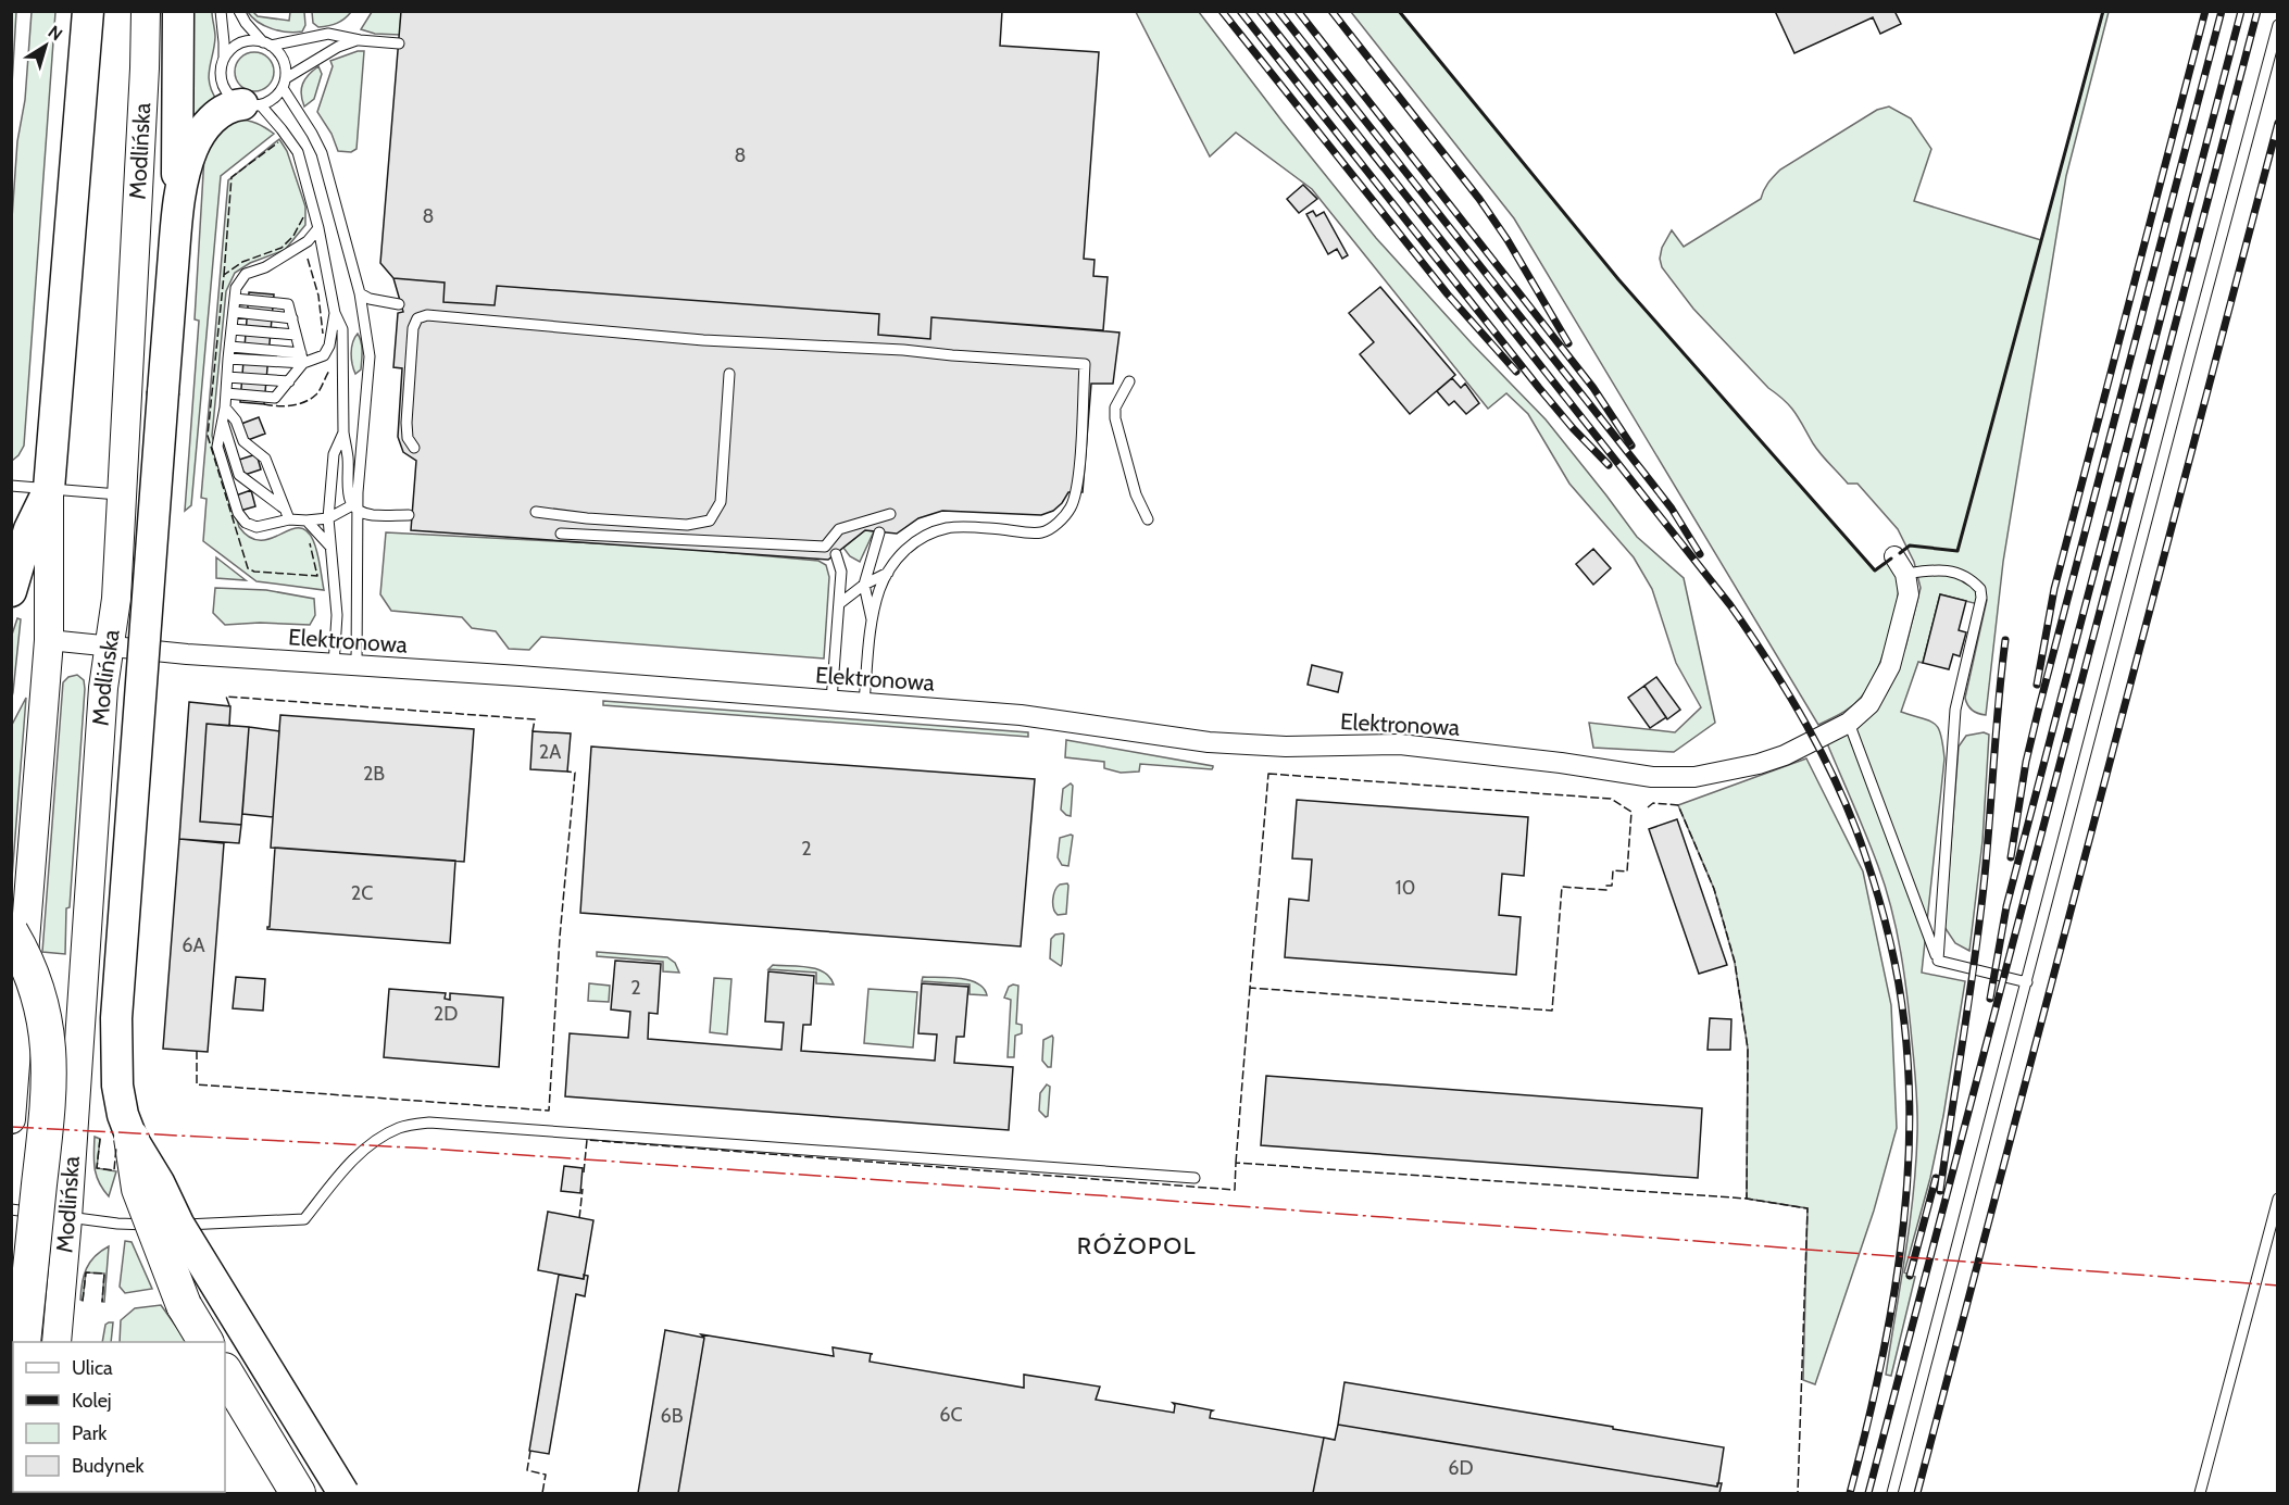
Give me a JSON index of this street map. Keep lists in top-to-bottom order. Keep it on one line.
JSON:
{"streets":{"main road":["Modlińska"],"street":["Elektronowa"]},"crossings":[["Modlińska","Elektronowa"]],"districts":["RÓŻOPOL"],"house_numbers":["8","8","2A","2B","2","10","2C","6A","2","2D","6C","6B","6D"],"legend":["Ulica","Kolej","Park","Budynek"],"north":"top right"}
